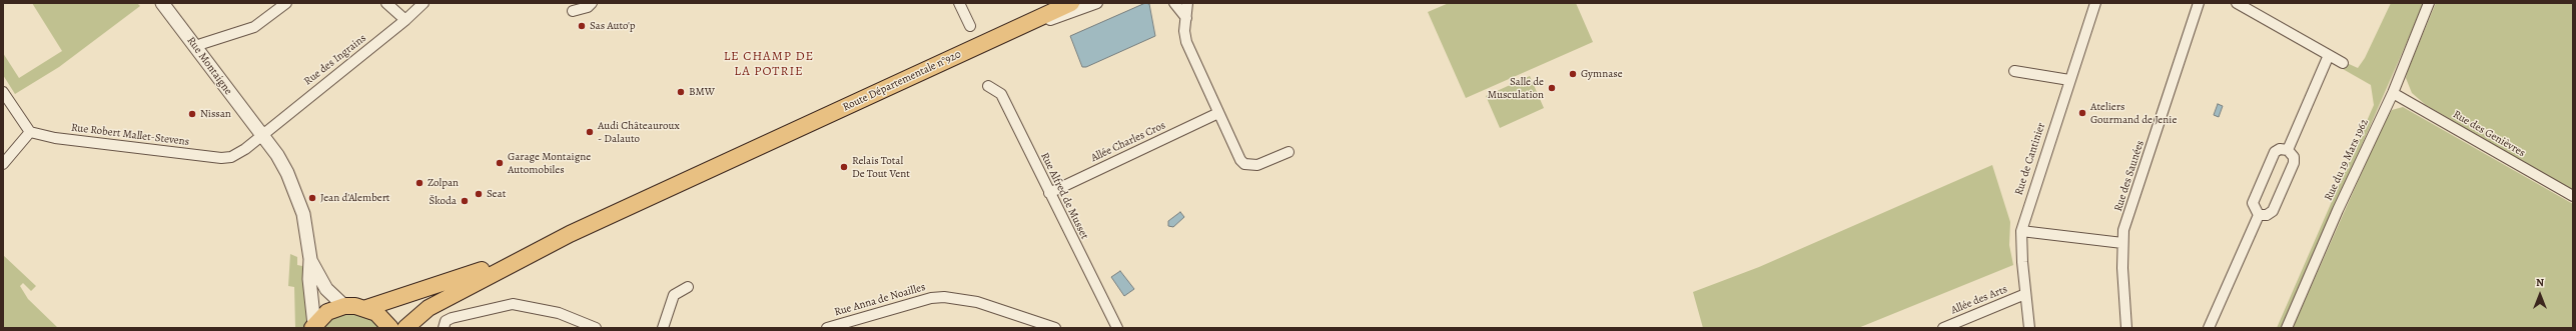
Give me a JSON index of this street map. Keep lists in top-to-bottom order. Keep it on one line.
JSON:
{"streets":{"main road":["Route Départementale n°920"],"street":["Rue des Ingrains","Rue Montaigne","Rue des Genièvres","Rue Robert Mallet-Stevens","Allée Charles Cros","Rue de Cantinier","Rue du 19 Mars 1962","Rue des Saunées","Rue Alfred de Musset","Rue Anna de Noailles","Allée des Arts"]},"crossings":[["Rue des Ingrains","Rue Montaigne"],["Rue des Ingrains","Rue Robert Mallet-Stevens"],["Rue Montaigne","Rue Robert Mallet-Stevens"],["Rue des Genièvres","Rue du 19 Mars 1962"],["Allée Charles Cros","Rue Alfred de Musset"],["Rue de Cantinier","Allée des Arts"]],"districts":["LE CHAMP DE LA POTRIE"],"places":["Sas Auto'p","Gymnase","Salle de Musculation","BMW","Ateliers Gourmand de Jenie","Nissan","Audi Châteauroux - Dalauto","Garage Montaigne Automobiles","Relais Total De Tout Vent","Zolpan","Seat","Jean d'Alembert","Škoda"],"north":"top"}
